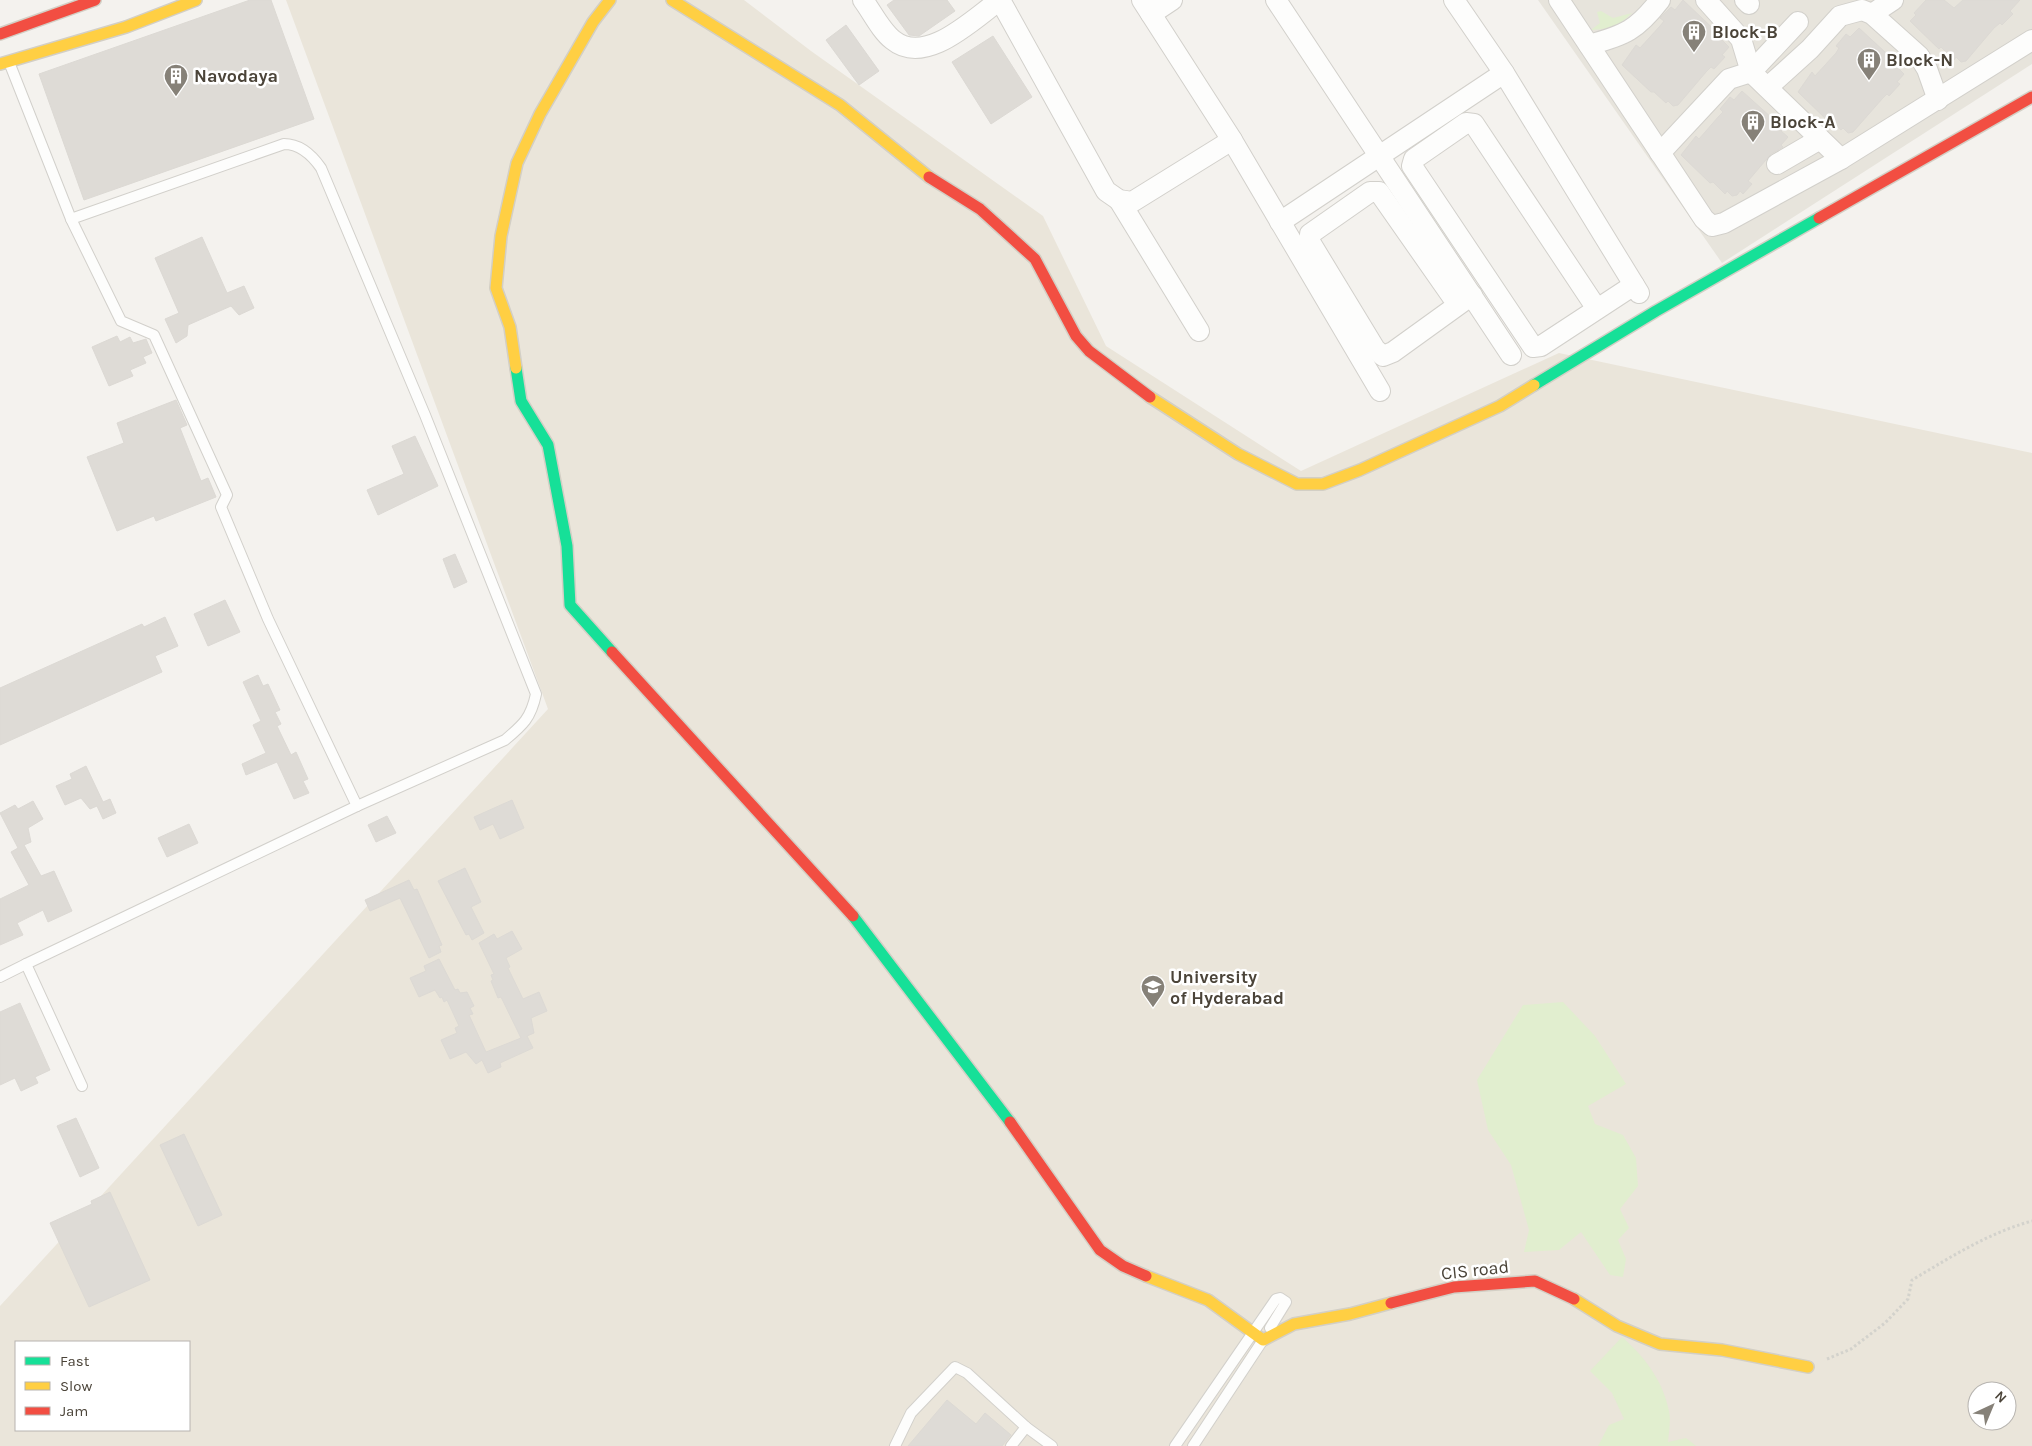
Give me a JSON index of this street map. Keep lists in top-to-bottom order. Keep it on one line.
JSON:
{"streets":{"street":["CIS road"]},"places":{"building":["Block-B","Block-N","Navodaya","Block-A"],"school or university":["University of Hyderabad"]},"legend":["Fast","Slow","Jam"],"north":"top right"}
